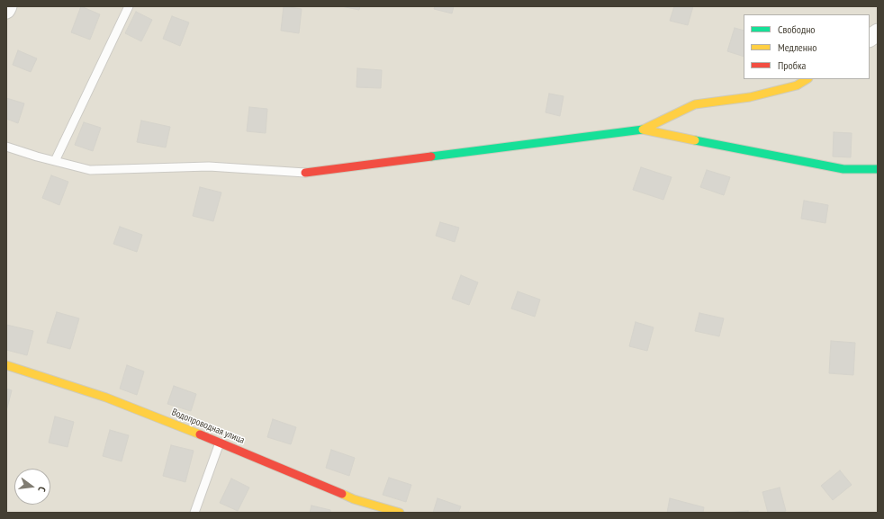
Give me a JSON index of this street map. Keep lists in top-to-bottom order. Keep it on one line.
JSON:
{"streets":{"street":["Водопроводная улица"]},"legend":["Свободно","Медленно","Пробка"],"north":"right"}
